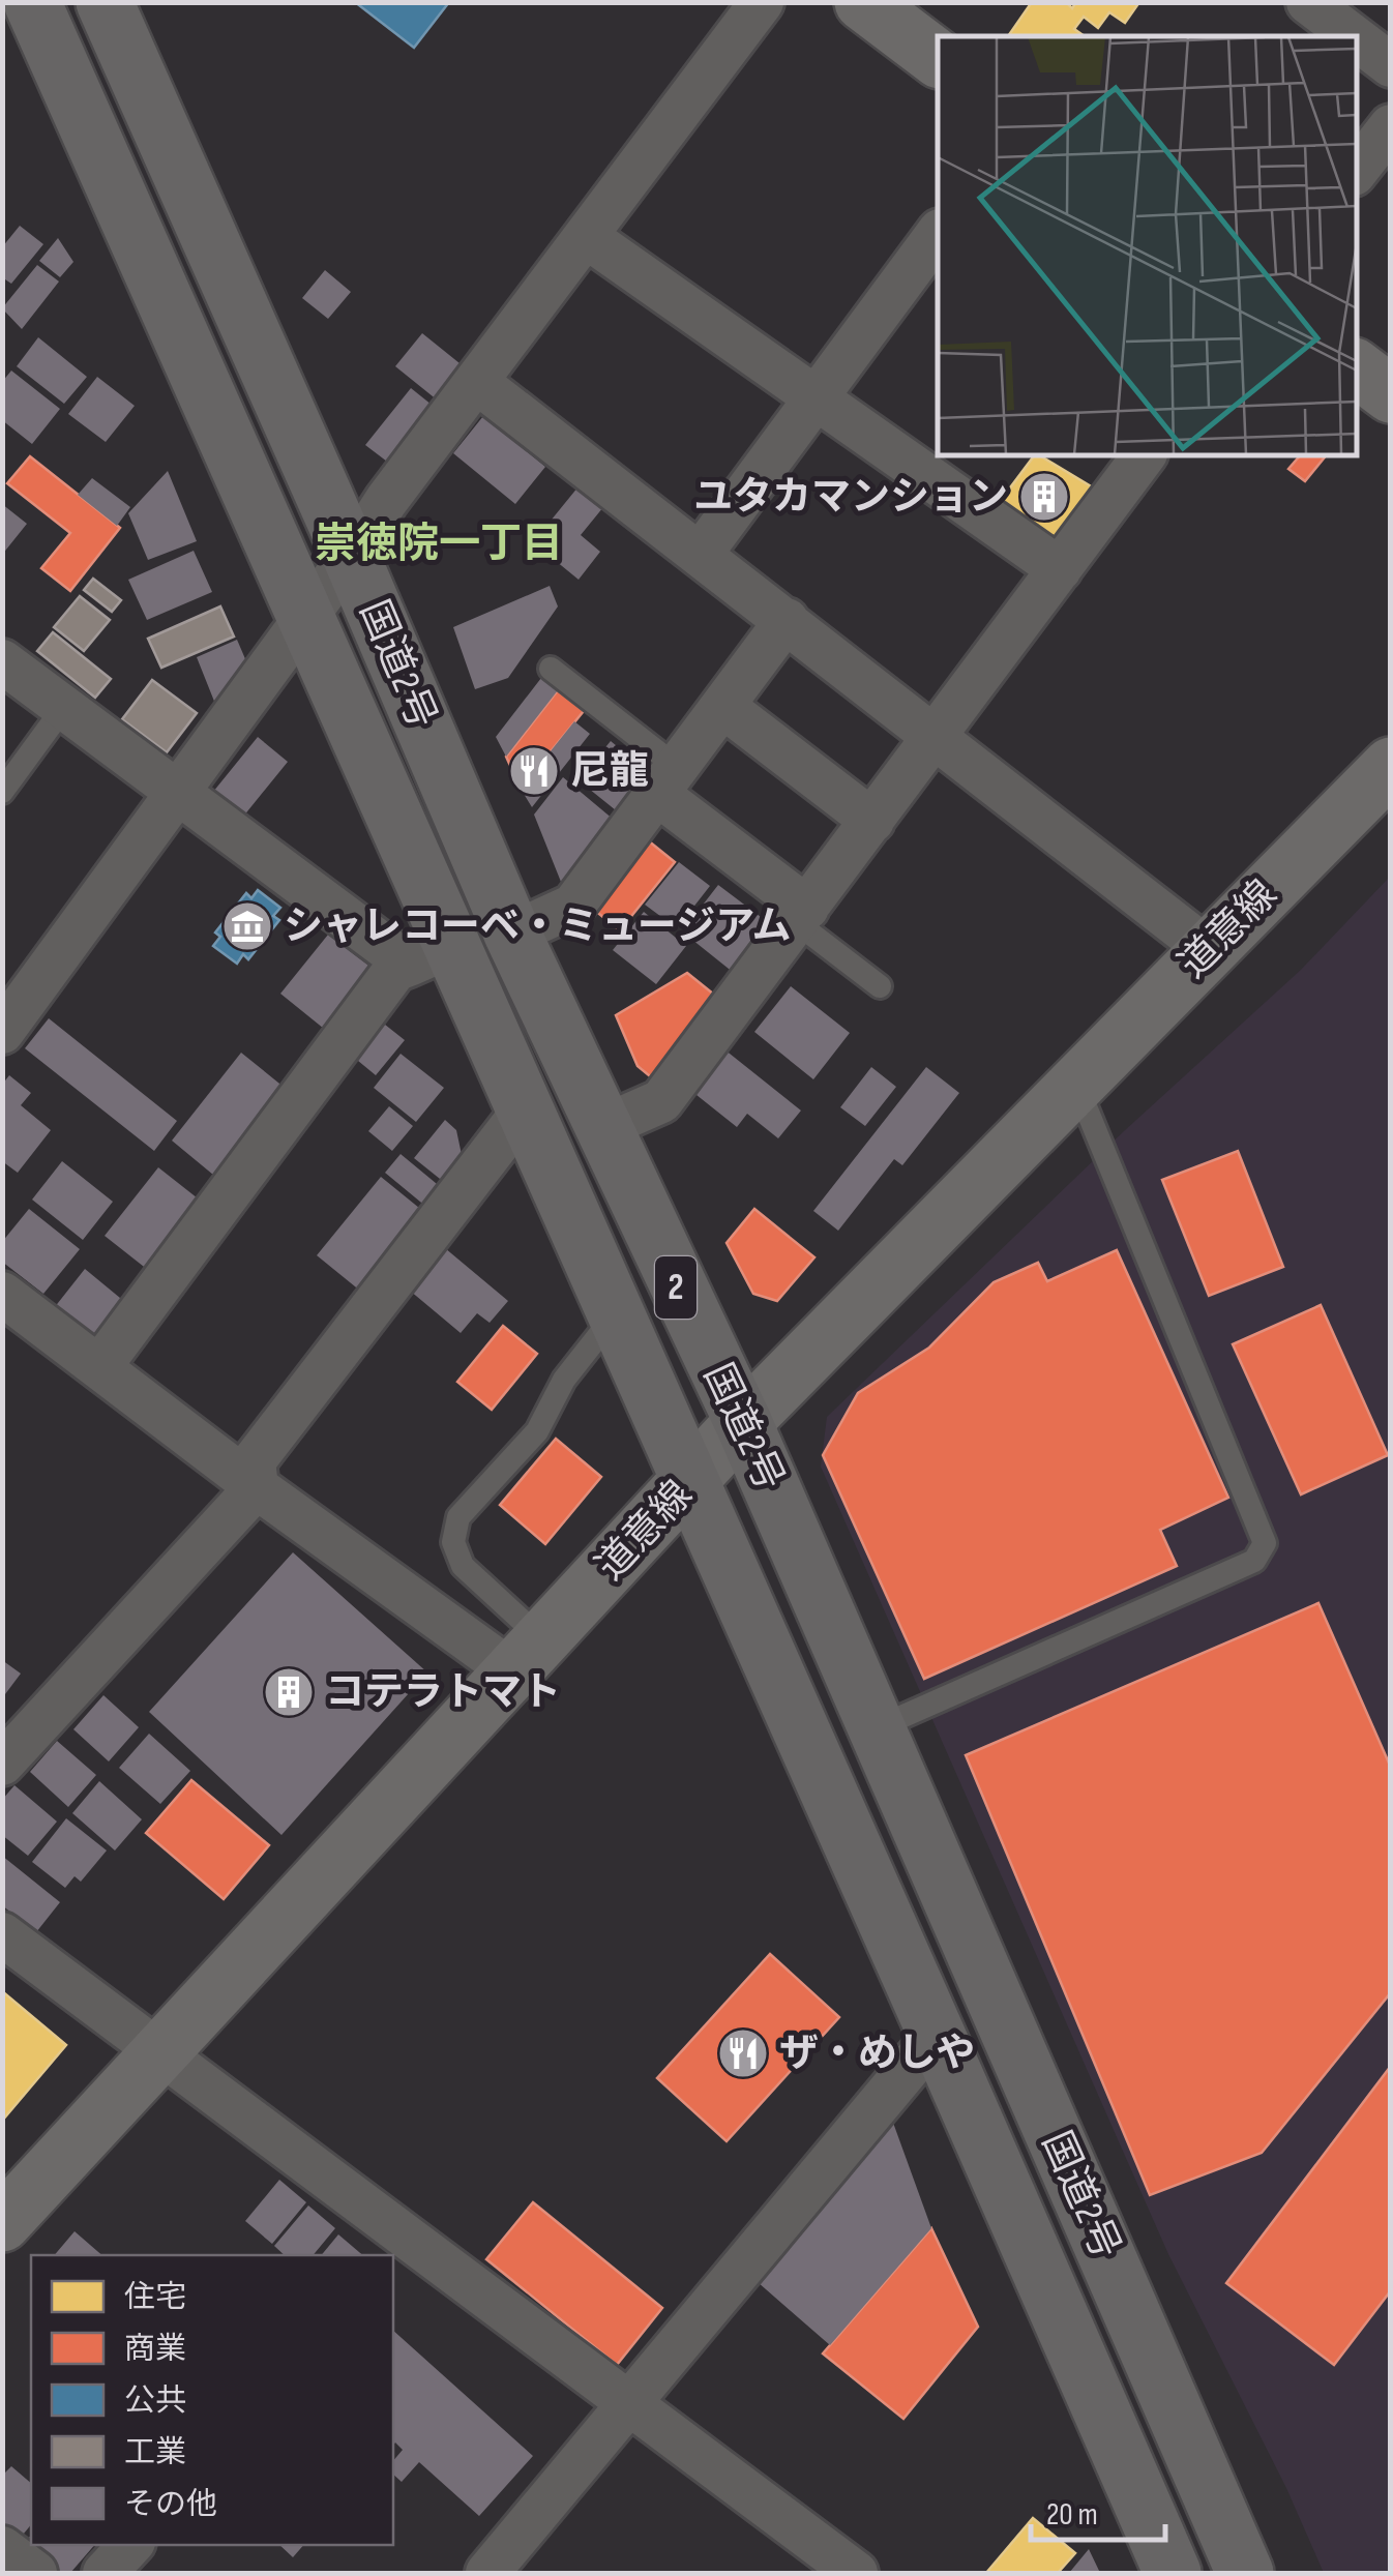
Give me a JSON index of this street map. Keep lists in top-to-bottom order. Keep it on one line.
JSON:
{"streets":{"highway":["国道2号","2"],"street":["道意線"]},"crossings":[["国道2号","道意線"]],"districts":["崇徳院一丁目"],"places":{"building":["ユタカマンション","コテラトマト"],"restaurant":["尼龍","ザ・めしや"],"museum":["シャレコーベ・ミュージアム"]},"legend":["住宅","商業","公共","工業","その他"],"scale_bar":"20 m"}
